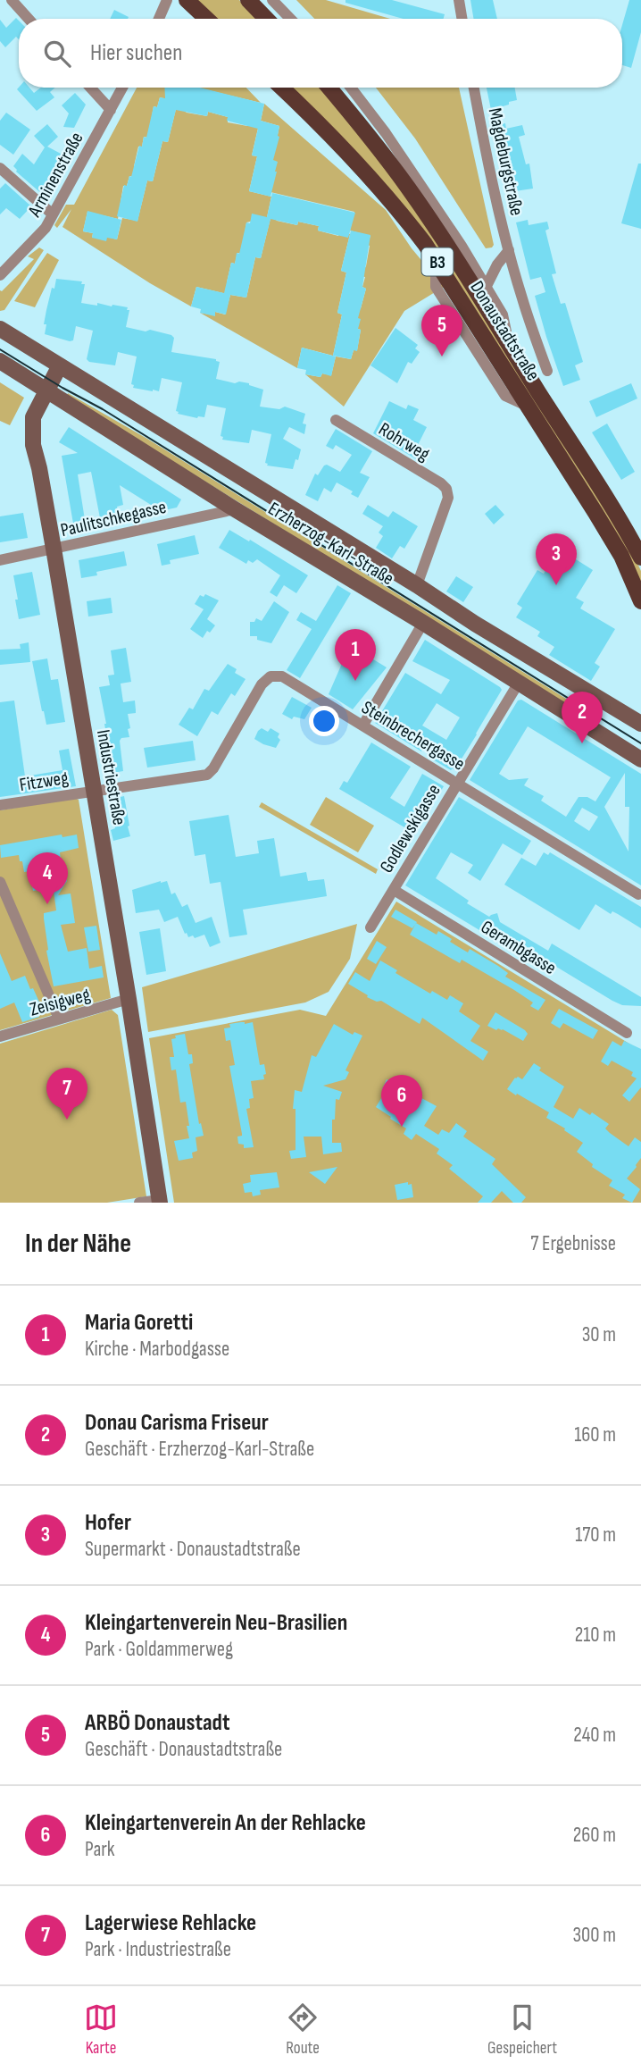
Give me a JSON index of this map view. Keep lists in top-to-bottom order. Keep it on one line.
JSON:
{"streets":{"main road":["B3","Donaustadtstraße","Erzherzog-Karl-Straße","Industriestraße"],"street":["Magdeburgstraße","Arminenstraße","Rohrweg","Paulitschkegasse","Steinbrechergasse","Fitzweg","Godlewskigasse","Gerambgasse","Zeisigweg"]},"crossings":[["Rohrweg","Erzherzog-Karl-Straße"],["Paulitschkegasse","Erzherzog-Karl-Straße"],["Paulitschkegasse","Industriestraße"],["Erzherzog-Karl-Straße","Industriestraße"],["Erzherzog-Karl-Straße","Godlewskigasse"],["Steinbrechergasse","Industriestraße"],["Steinbrechergasse","Fitzweg"],["Steinbrechergasse","Godlewskigasse"],["Industriestraße","Fitzweg"],["Industriestraße","Zeisigweg"],["Godlewskigasse","Gerambgasse"]],"page":{"search":"Hier suchen","pins":["5","3","1","2","4","7","6"],"heading":["In der Nähe","7 Ergebnisse"],"list":[{"mark":"1","name":"Maria Goretti","note":"Kirche · Marbodgasse","value":"30 m"},{"mark":"2","name":"Donau Carisma Friseur","note":"Geschäft · Erzherzog-Karl-Straße","value":"160 m"},{"mark":"3","name":"Hofer","note":"Supermarkt · Donaustadtstraße","value":"170 m"},{"mark":"4","name":"Kleingartenverein Neu-Brasilien","note":"Park · Goldammerweg","value":"210 m"},{"mark":"5","name":"ARBÖ Donaustadt","note":"Geschäft · Donaustadtstraße","value":"240 m"},{"mark":"6","name":"Kleingartenverein An der Rehlacke","note":"Park","value":"260 m"},{"mark":"7","name":"Lagerwiese Rehlacke","note":"Park · Industriestraße","value":"300 m"}],"nav":["Karte","Route","Gespeichert"]}}
